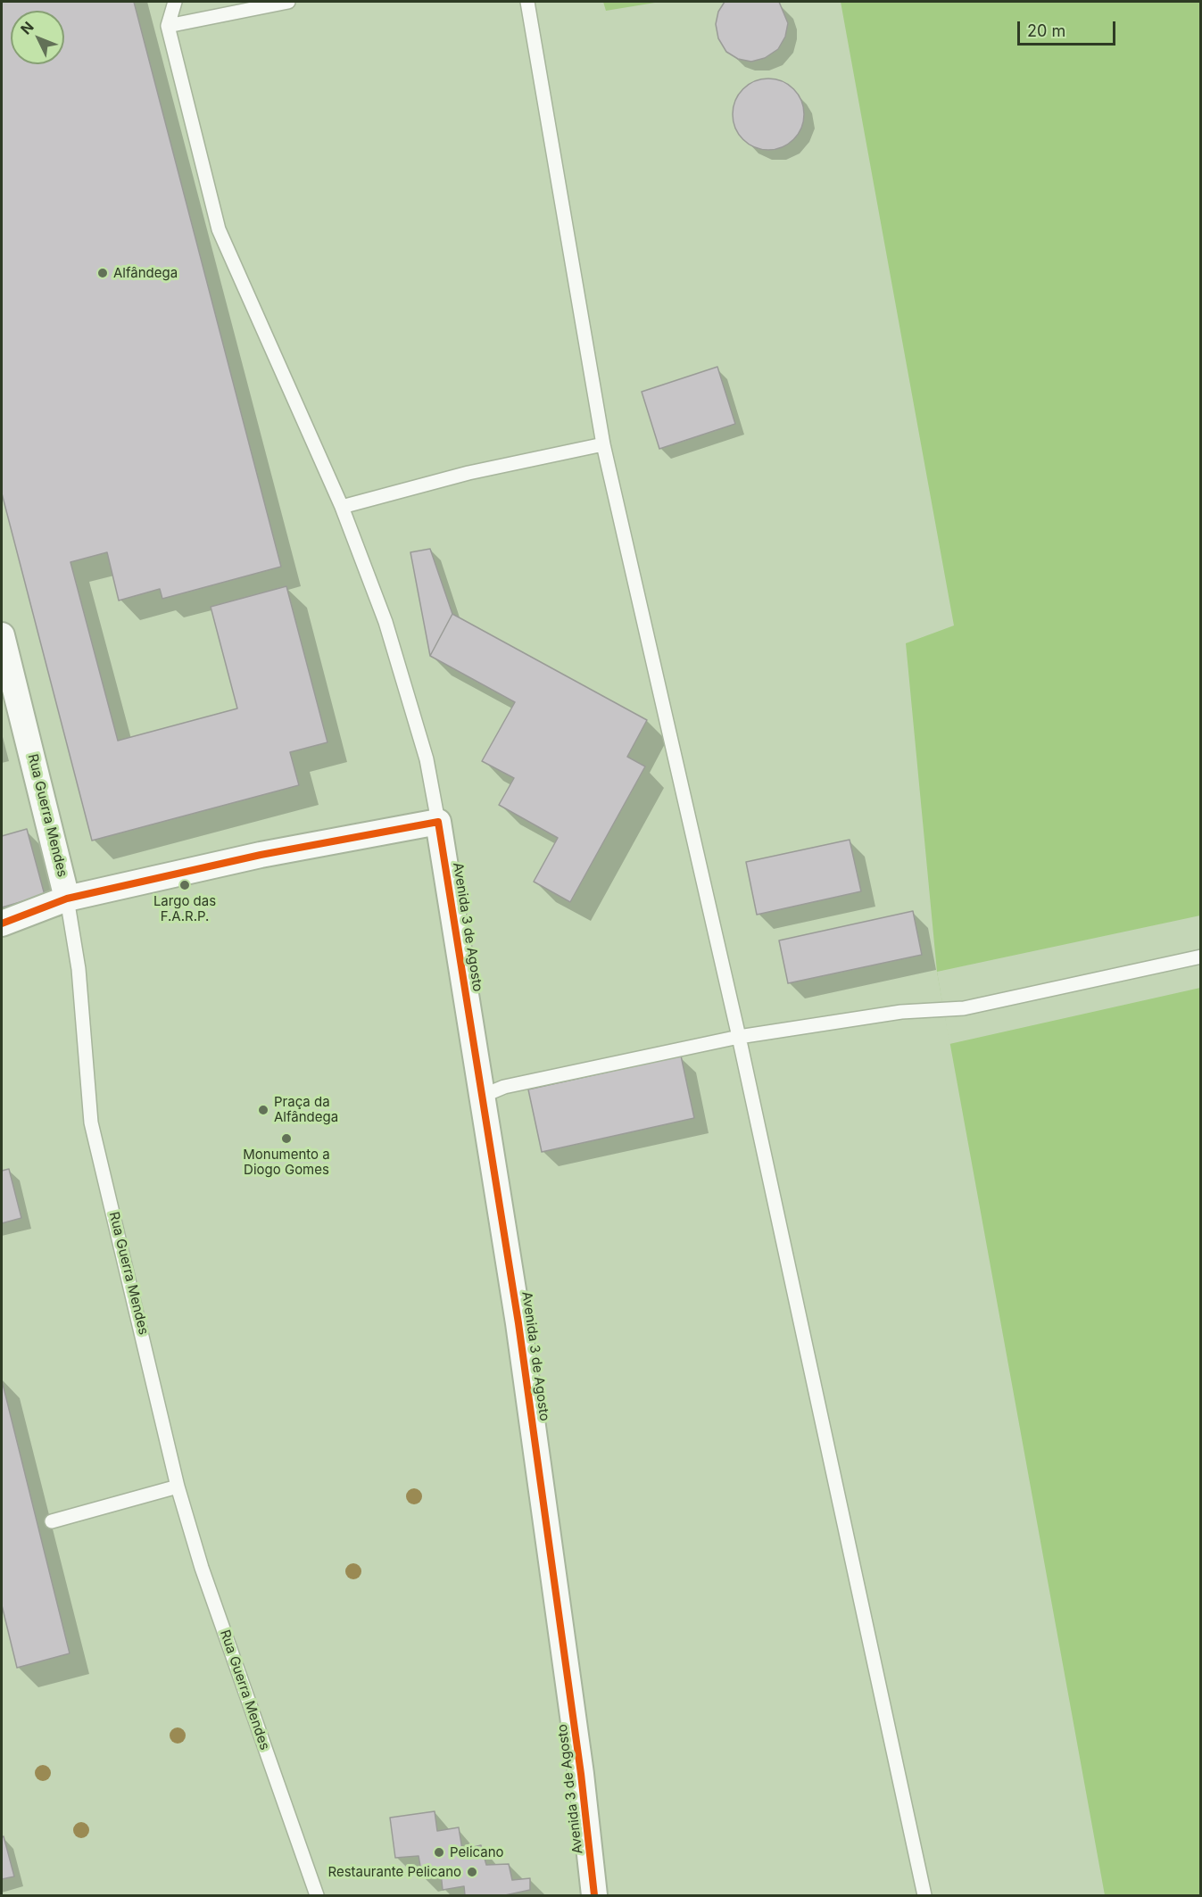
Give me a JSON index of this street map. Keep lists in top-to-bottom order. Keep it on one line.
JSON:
{"streets":{"street":["Rua Guerra Mendes","Avenida 3 de Agosto"]},"places":["Alfândega","Largo das F.A.R.P.","Praça da Alfândega","Monumento a Diogo Gomes","Pelicano","Restaurante Pelicano"],"scale_bar":"20 m","north":"top left"}
